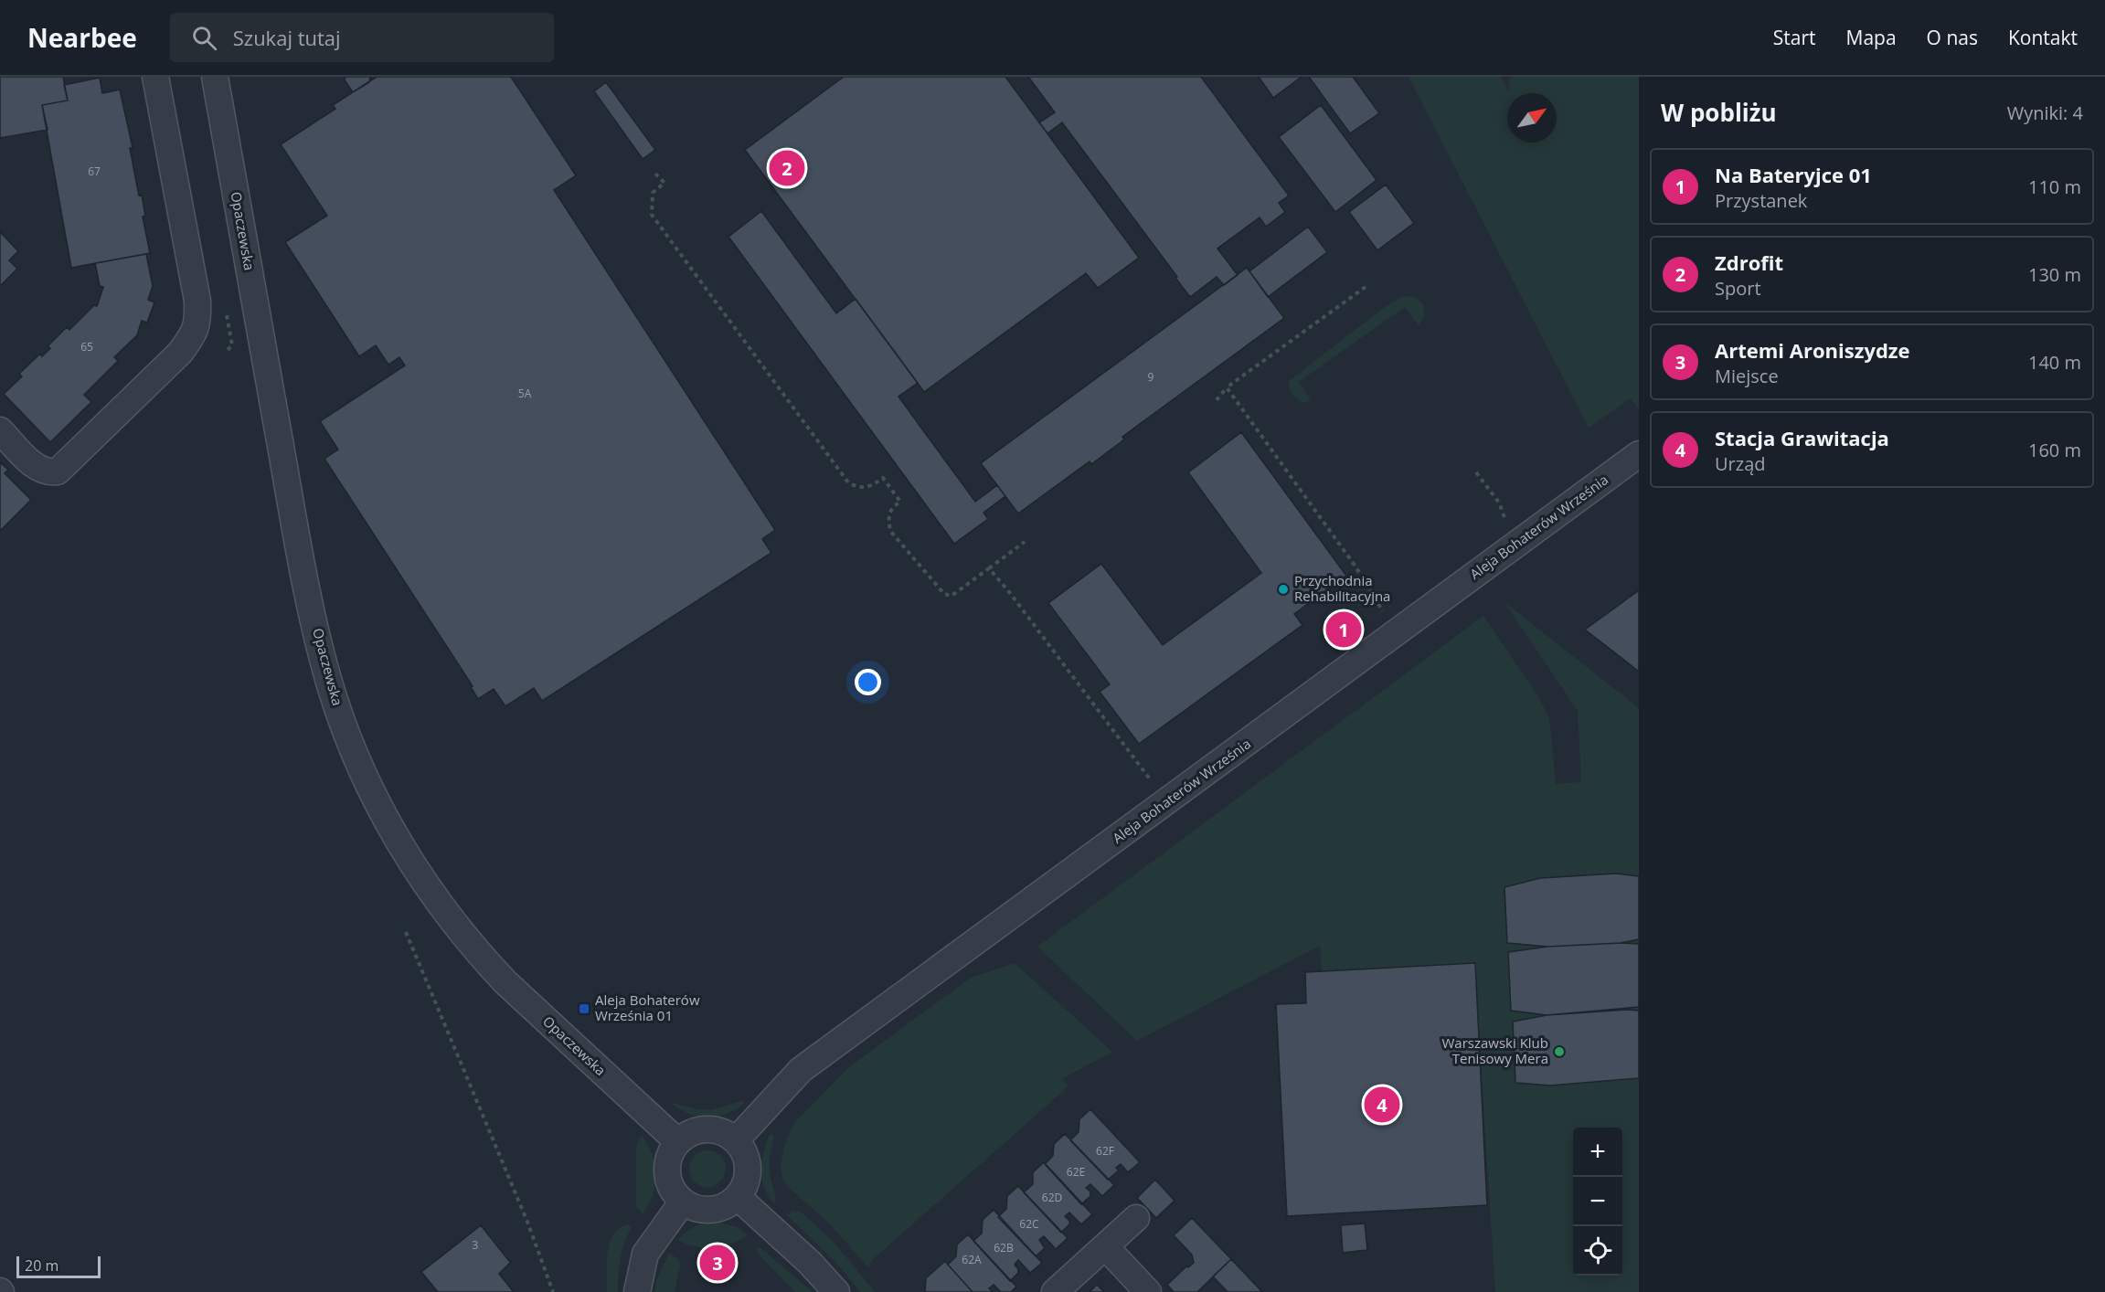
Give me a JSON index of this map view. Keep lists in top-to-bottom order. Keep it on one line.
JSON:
{"streets":{"street":["Opaczewska","Aleja Bohaterów Września"]},"crossings":[["Opaczewska","Aleja Bohaterów Września"]],"places":{"other":["Przychodnia Rehabilitacyjna","Warszawski Klub Tenisowy Mera"],"transit":["Aleja Bohaterów Września 01"]},"house_numbers":["67","65","9","5A","62F","62E","62D","62C","3","62B","62A"],"scale_bar":"20 m","north":"top right","page":{"header":"Nearbee","search":"Szukaj tutaj","nav":["Start","Mapa","O nas","Kontakt"],"heading":["W pobliżu","Wyniki: 4"],"pins":["2","1","4","3"],"list":[{"mark":"1","name":"Na Bateryjce 01","note":"Przystanek","value":"110 m"},{"mark":"2","name":"Zdrofit","note":"Sport","value":"130 m"},{"mark":"3","name":"Artemi Aroniszydze","note":"Miejsce","value":"140 m"},{"mark":"4","name":"Stacja Grawitacja","note":"Urząd","value":"160 m"}],"map_buttons":["+","−"],"scale":"20 m"}}
